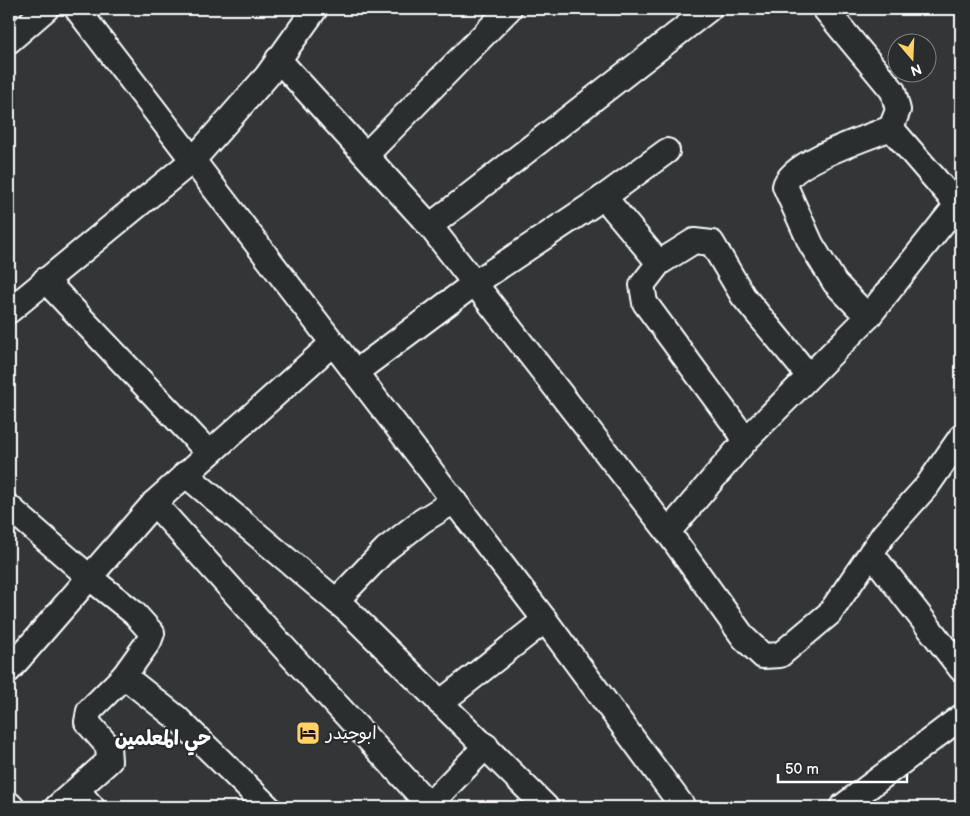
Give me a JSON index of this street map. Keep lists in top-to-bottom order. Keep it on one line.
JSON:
{"districts":["حي المعلمين"],"places":{"hotel":["ابوحيدر"]},"scale_bar":"50 m","north":"bottom"}
